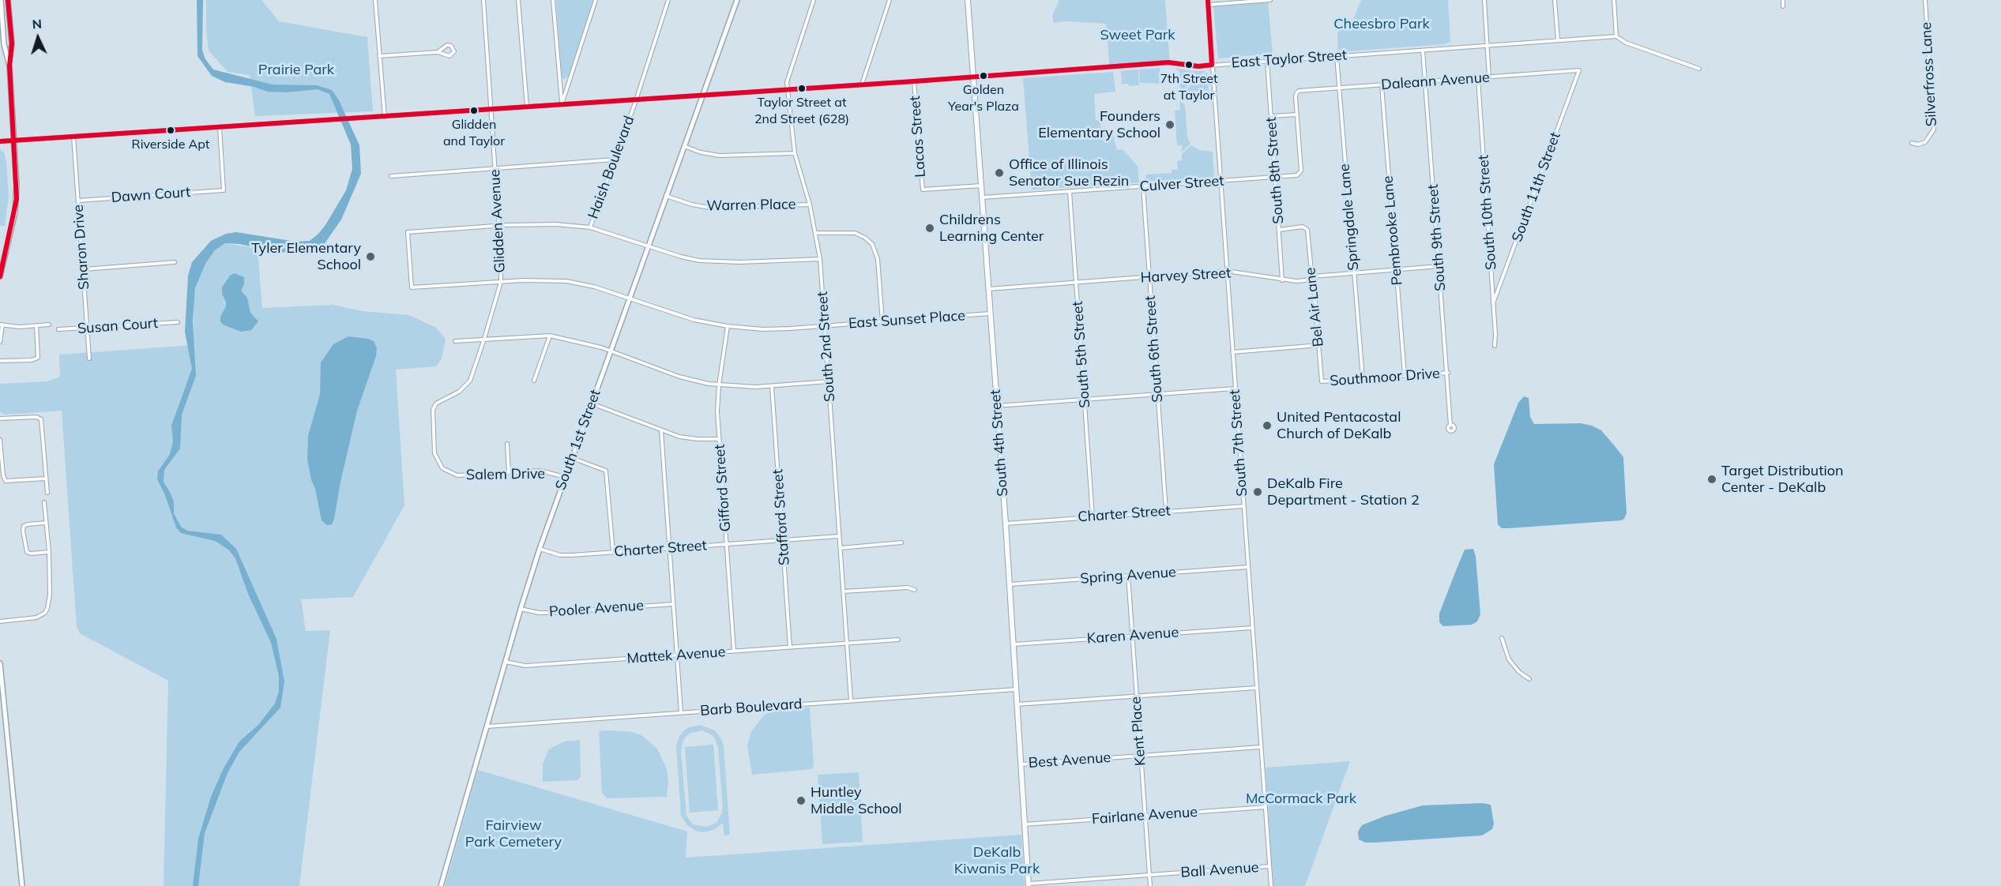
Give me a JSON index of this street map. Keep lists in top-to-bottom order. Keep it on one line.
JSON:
{"streets":{"main road":["South 4th Street"],"street":["East Taylor Street","Silverfross Lane","Daleann Avenue","Lacas Street","Haish Boulevard","South 8th Street","Culver Street","South 11th Street","Dawn Court","Warren Place","South 10th Street","Springdale Lane","Glidden Avenue","Pembrooke Lane","South 9th Street","Sharon Drive","Harvey Street","Bel Air Lane","East Sunset Place","Susan Court","South 2nd Street","South 6th Street","South 5th Street","Southmoor Drive","South 1st Street","South 7th Street","Salem Drive","Gifford Street","Charter Street","Stafford Street","Spring Avenue","Pooler Avenue","Karen Avenue","Mattek Avenue","Barb Boulevard","Kent Place","Best Avenue","Fairlane Avenue","Ball Avenue"]},"crossings":[["East Taylor Street","Lacas Street"],["East Taylor Street","Haish Boulevard"],["East Taylor Street","South 8th Street"],["East Taylor Street","Dawn Court"],["East Taylor Street","Springdale Lane"],["East Taylor Street","Glidden Avenue"],["East Taylor Street","South 9th Street"],["East Taylor Street","Sharon Drive"],["East Taylor Street","South 2nd Street"],["East Taylor Street","South 1st Street"],["East Taylor Street","South 4th Street"],["East Taylor Street","South 7th Street"],["Daleann Avenue","Culver Street"],["Daleann Avenue","South 11th Street"],["Daleann Avenue","South 10th Street"],["Daleann Avenue","Springdale Lane"],["Daleann Avenue","Pembrooke Lane"],["Daleann Avenue","South 9th Street"],["Lacas Street","South 4th Street"],["South 8th Street","Culver Street"],["South 8th Street","Harvey Street"],["South 8th Street","Bel Air Lane"],["Culver Street","South 6th Street"],["Culver Street","South 5th Street"],["Culver Street","South 4th Street"],["Culver Street","South 7th Street"],["South 11th Street","South 10th Street"],["Dawn Court","Sharon Drive"],["Warren Place","South 2nd Street"],["Warren Place","South 1st Street"],["Springdale Lane","Harvey Street"],["Springdale Lane","Southmoor Drive"],["Glidden Avenue","East Sunset Place"],["Glidden Avenue","Salem Drive"],["Pembrooke Lane","Harvey Street"],["Pembrooke Lane","Southmoor Drive"],["South 9th Street","Harvey Street"],["South 9th Street","Southmoor Drive"],["Sharon Drive","Susan Court"],["Harvey Street","Bel Air Lane"],["Harvey Street","South 6th Street"],["Harvey Street","South 5th Street"],["Harvey Street","South 4th Street"],["Harvey Street","South 7th Street"],["Bel Air Lane","Southmoor Drive"],["East Sunset Place","South 2nd Street"],["East Sunset Place","South 1st Street"],["East Sunset Place","South 4th Street"],["East Sunset Place","Gifford Street"],["South 2nd Street","Charter Street"],["South 2nd Street","Mattek Avenue"],["South 2nd Street","Barb Boulevard"],["South 6th Street","Charter Street"],["South 5th Street","Charter Street"],["South 1st Street","Salem Drive"],["South 1st Street","Charter Street"],["South 1st Street","Pooler Avenue"],["South 1st Street","Mattek Avenue"],["South 1st Street","Barb Boulevard"],["South 4th Street","Charter Street"],["South 4th Street","Spring Avenue"],["South 4th Street","Karen Avenue"],["South 4th Street","Barb Boulevard"],["South 4th Street","Best Avenue"],["South 4th Street","Fairlane Avenue"],["South 4th Street","Ball Avenue"],["South 7th Street","Charter Street"],["South 7th Street","Spring Avenue"],["South 7th Street","Karen Avenue"],["South 7th Street","Best Avenue"],["South 7th Street","Fairlane Avenue"],["South 7th Street","Ball Avenue"],["Gifford Street","Charter Street"],["Gifford Street","Mattek Avenue"],["Charter Street","Stafford Street"],["Stafford Street","Mattek Avenue"],["Spring Avenue","Kent Place"],["Karen Avenue","Kent Place"],["Kent Place","Best Avenue"],["Kent Place","Fairlane Avenue"],["Kent Place","Ball Avenue"]],"parks":["Cheesbro Park","Sweet Park","Prairie Park","McCormack Park","Fairview Park Cemetery","DeKalb Kiwanis Park"],"places":["7th Street at Taylor","Golden Year's Plaza","Taylor Street at 2nd Street (628)","Glidden and Taylor","Founders Elementary School","Riverside Apt","Office of Illinois Senator Sue Rezin","Childrens Learning Center","Tyler Elementary School","United Pentacostal Church of DeKalb","Target Distribution Center - DeKalb","DeKalb Fire Department - Station 2","Huntley Middle School"],"north":"top"}
